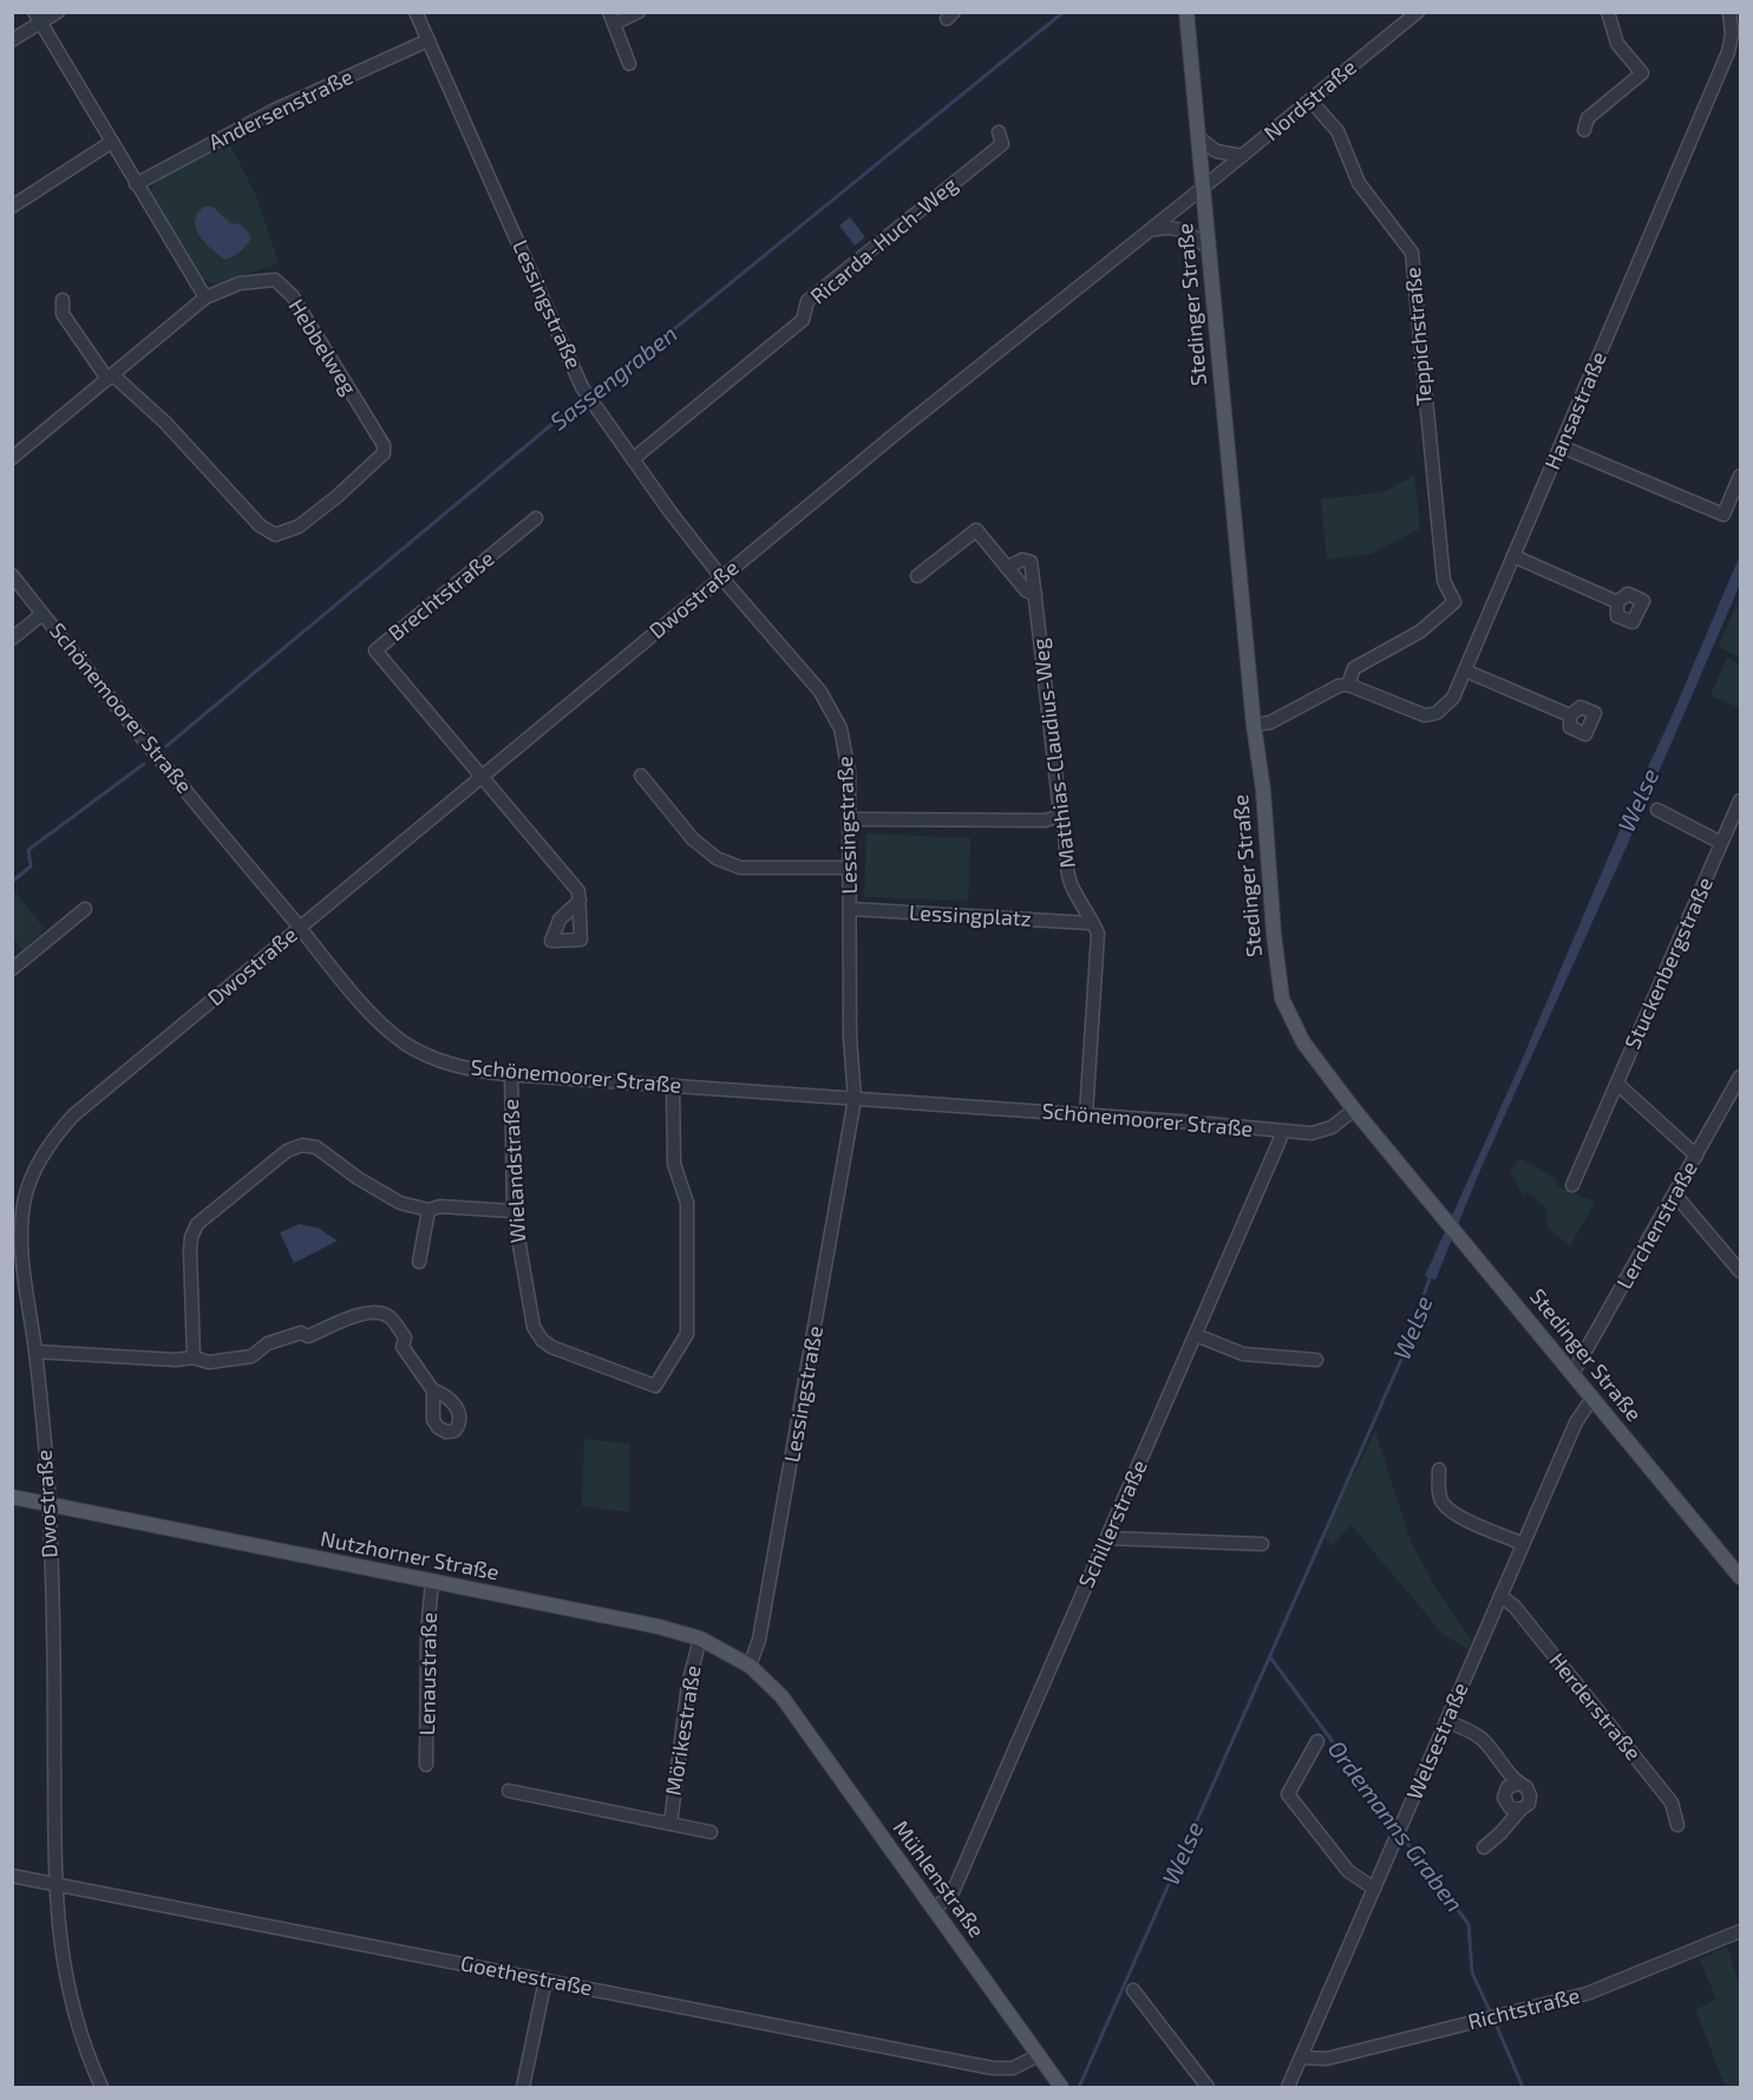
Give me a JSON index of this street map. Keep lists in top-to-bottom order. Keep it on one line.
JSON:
{"streets":{"main road":["Stedinger Straße","Nutzhorner Straße","Mühlenstraße"],"street":["Nordstraße","Andersenstraße","Ricarda-Huch-Weg","Lessingstraße","Teppichstraße","Hebbelweg","Hansastraße","Brechtstraße","Dwostraße","Schönemoorer Straße","Matthias-Claudius-Weg","Lessingplatz","Stuckenbergstraße","Wielandstraße","Lerchenstraße","Schillerstraße","Lenaustraße","Herderstraße","Mörikestraße","Welsestraße","Goethestraße","Richtstraße"]},"crossings":[["Nordstraße","Stedinger Straße"],["Nordstraße","Teppichstraße"],["Nordstraße","Dwostraße"],["Andersenstraße","Lessingstraße"],["Ricarda-Huch-Weg","Lessingstraße"],["Lessingstraße","Dwostraße"],["Lessingstraße","Schönemoorer Straße"],["Lessingstraße","Lessingplatz"],["Lessingstraße","Nutzhorner Straße"],["Stedinger Straße","Dwostraße"],["Stedinger Straße","Schönemoorer Straße"],["Stedinger Straße","Lerchenstraße"],["Stedinger Straße","Welsestraße"],["Teppichstraße","Hansastraße"],["Brechtstraße","Dwostraße"],["Dwostraße","Schönemoorer Straße"],["Dwostraße","Nutzhorner Straße"],["Dwostraße","Goethestraße"],["Schönemoorer Straße","Matthias-Claudius-Weg"],["Schönemoorer Straße","Wielandstraße"],["Schönemoorer Straße","Schillerstraße"],["Matthias-Claudius-Weg","Lessingplatz"],["Schillerstraße","Mühlenstraße"],["Nutzhorner Straße","Lenaustraße"],["Nutzhorner Straße","Mörikestraße"],["Nutzhorner Straße","Mühlenstraße"],["Herderstraße","Welsestraße"],["Welsestraße","Richtstraße"],["Mühlenstraße","Goethestraße"]],"water":["Sassengraben","Welse","Ordemanns Graben"]}
